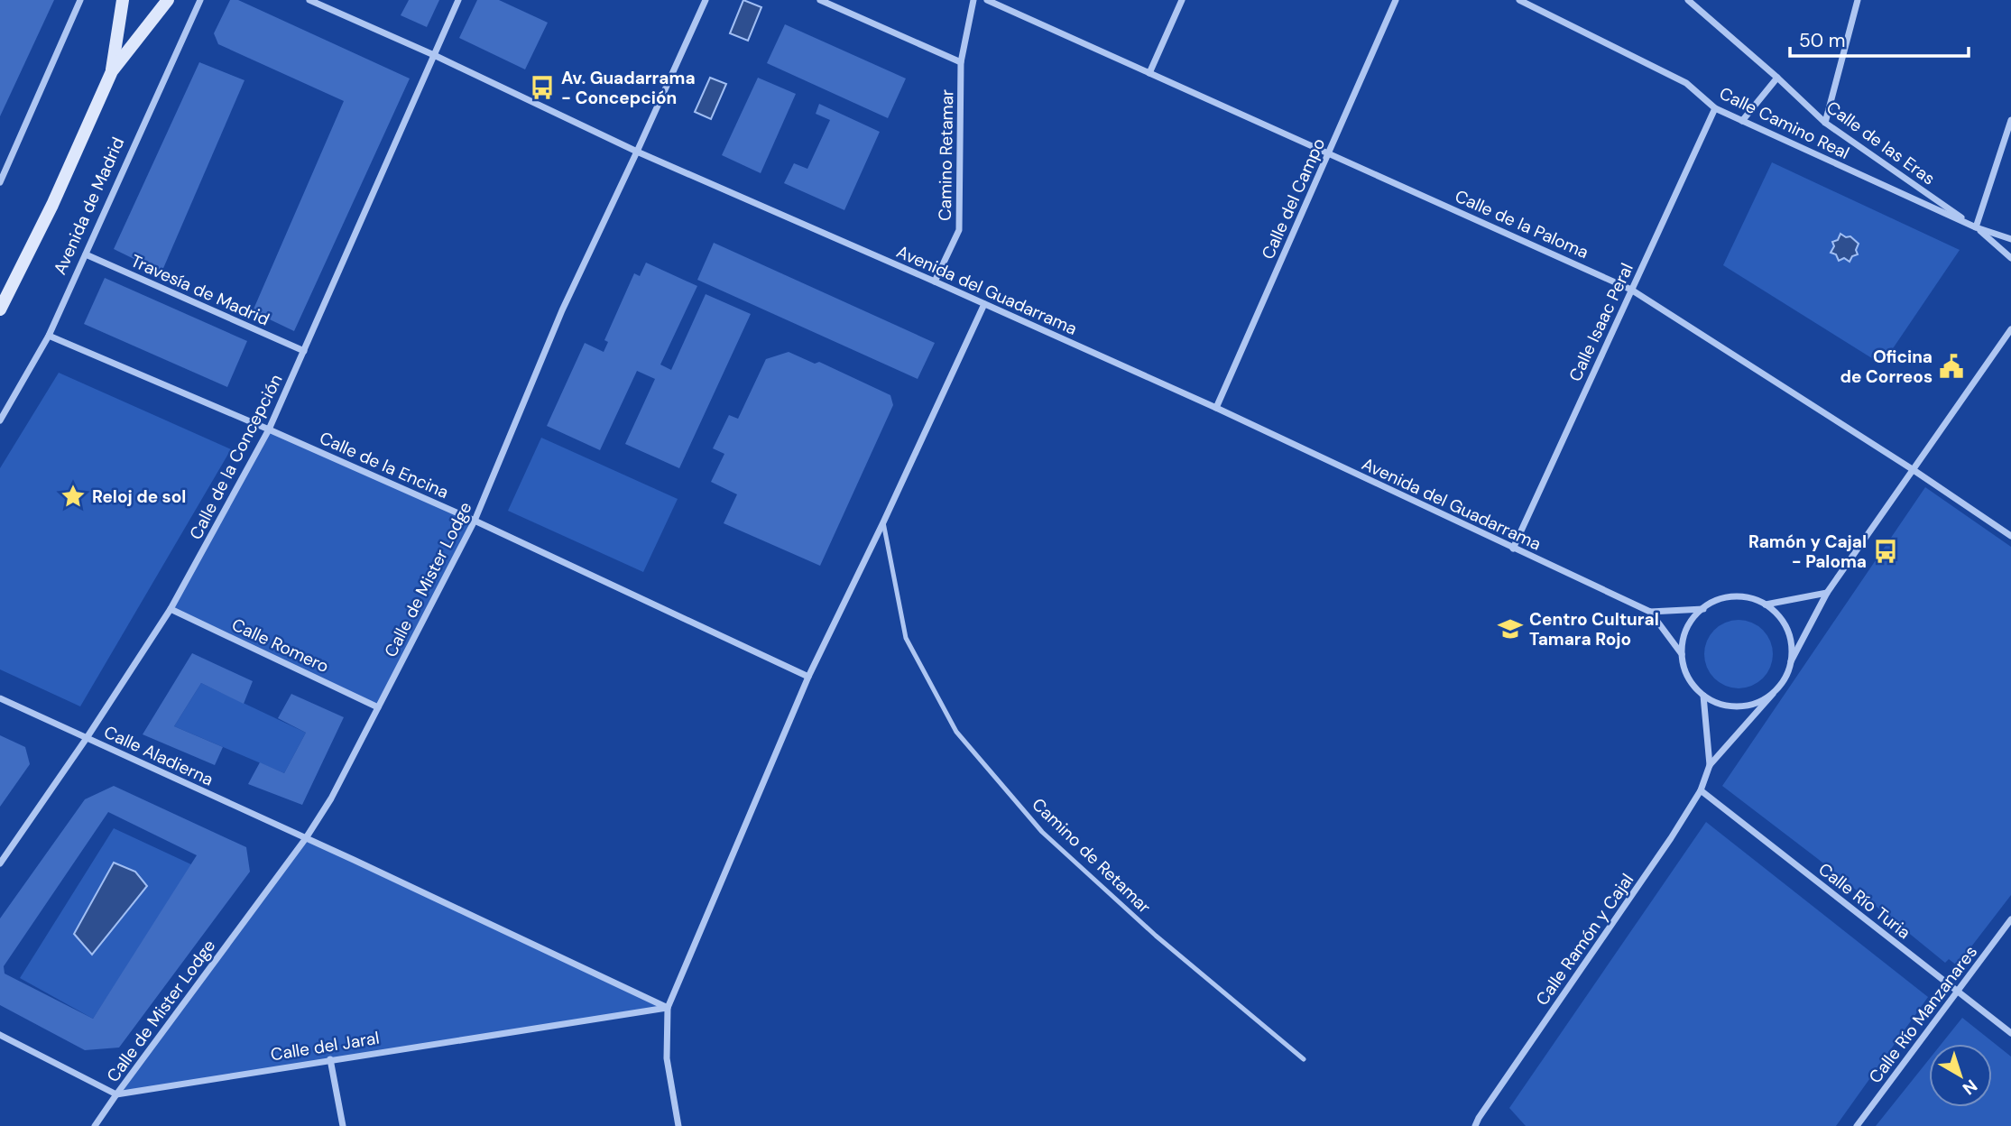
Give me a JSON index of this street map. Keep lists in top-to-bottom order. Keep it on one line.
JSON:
{"streets":{"main road":["Avenida de Madrid"],"street":["Calle Camino Real","Calle de las Eras","Camino Retamar","Calle del Campo","Calle de la Paloma","Travesía de Madrid","Avenida del Guadarrama","Calle Isaac Peral","Calle de la Concepción","Calle de la Encina","Calle de Mister Lodge","Calle Romero","Calle Aladierna","Calle Río Turia","Calle Ramón y Cajal","Calle Río Manzanares","Calle del Jaral"],"lane":["Camino de Retamar"]},"crossings":[["Calle Camino Real","Calle de las Eras"],["Calle Camino Real","Calle Isaac Peral"],["Camino Retamar","Avenida del Guadarrama"],["Calle del Campo","Calle de la Paloma"],["Calle del Campo","Avenida del Guadarrama"],["Avenida de Madrid","Travesía de Madrid"],["Avenida de Madrid","Calle de la Encina"],["Calle de la Paloma","Calle Isaac Peral"],["Travesía de Madrid","Calle de la Concepción"],["Avenida del Guadarrama","Calle Isaac Peral"],["Avenida del Guadarrama","Calle de la Concepción"],["Avenida del Guadarrama","Calle de Mister Lodge"],["Avenida del Guadarrama","Calle Ramón y Cajal"],["Calle de la Concepción","Calle de la Encina"],["Calle de la Concepción","Calle Romero"],["Calle de la Concepción","Calle Aladierna"],["Calle de la Encina","Calle de Mister Lodge"],["Calle de Mister Lodge","Calle Romero"],["Calle de Mister Lodge","Calle Aladierna"],["Calle de Mister Lodge","Calle del Jaral"],["Calle Aladierna","Calle del Jaral"],["Calle Río Turia","Calle Ramón y Cajal"],["Calle Río Turia","Calle Río Manzanares"]],"places":{"bus stop":["Av. Guadarrama - Concepción","Ramón y Cajal - Paloma"],"public building":["Oficina de Correos"],"place":["Reloj de sol"],"school or university":["Centro Cultural Tamara Rojo"]},"scale_bar":"50 m","north":"bottom right"}
